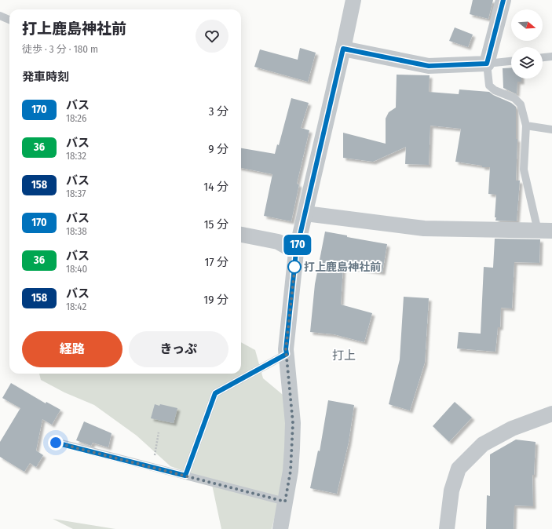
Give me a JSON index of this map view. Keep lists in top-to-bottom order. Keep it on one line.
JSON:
{"districts":["打上"],"places":["打上鹿島神社前"],"lines":["bus line 170"],"north":"right","page":{"on_map":"170","heading":[["打上鹿島神社前","徒歩 · 3 分 · 180 m"],"発車時刻"],"list":[{"mark":"170","name":"バス","note":"18:26","value":"3 分"},{"mark":"36","name":"バス","note":"18:32","value":"9 分"},{"mark":"158","name":"バス","note":"18:37","value":"14 分"},{"mark":"170","name":"バス","note":"18:38","value":"15 分"},{"mark":"36","name":"バス","note":"18:40","value":"17 分"},{"mark":"158","name":"バス","note":"18:42","value":"19 分"}],"buttons":["経路","きっぷ"]}}
